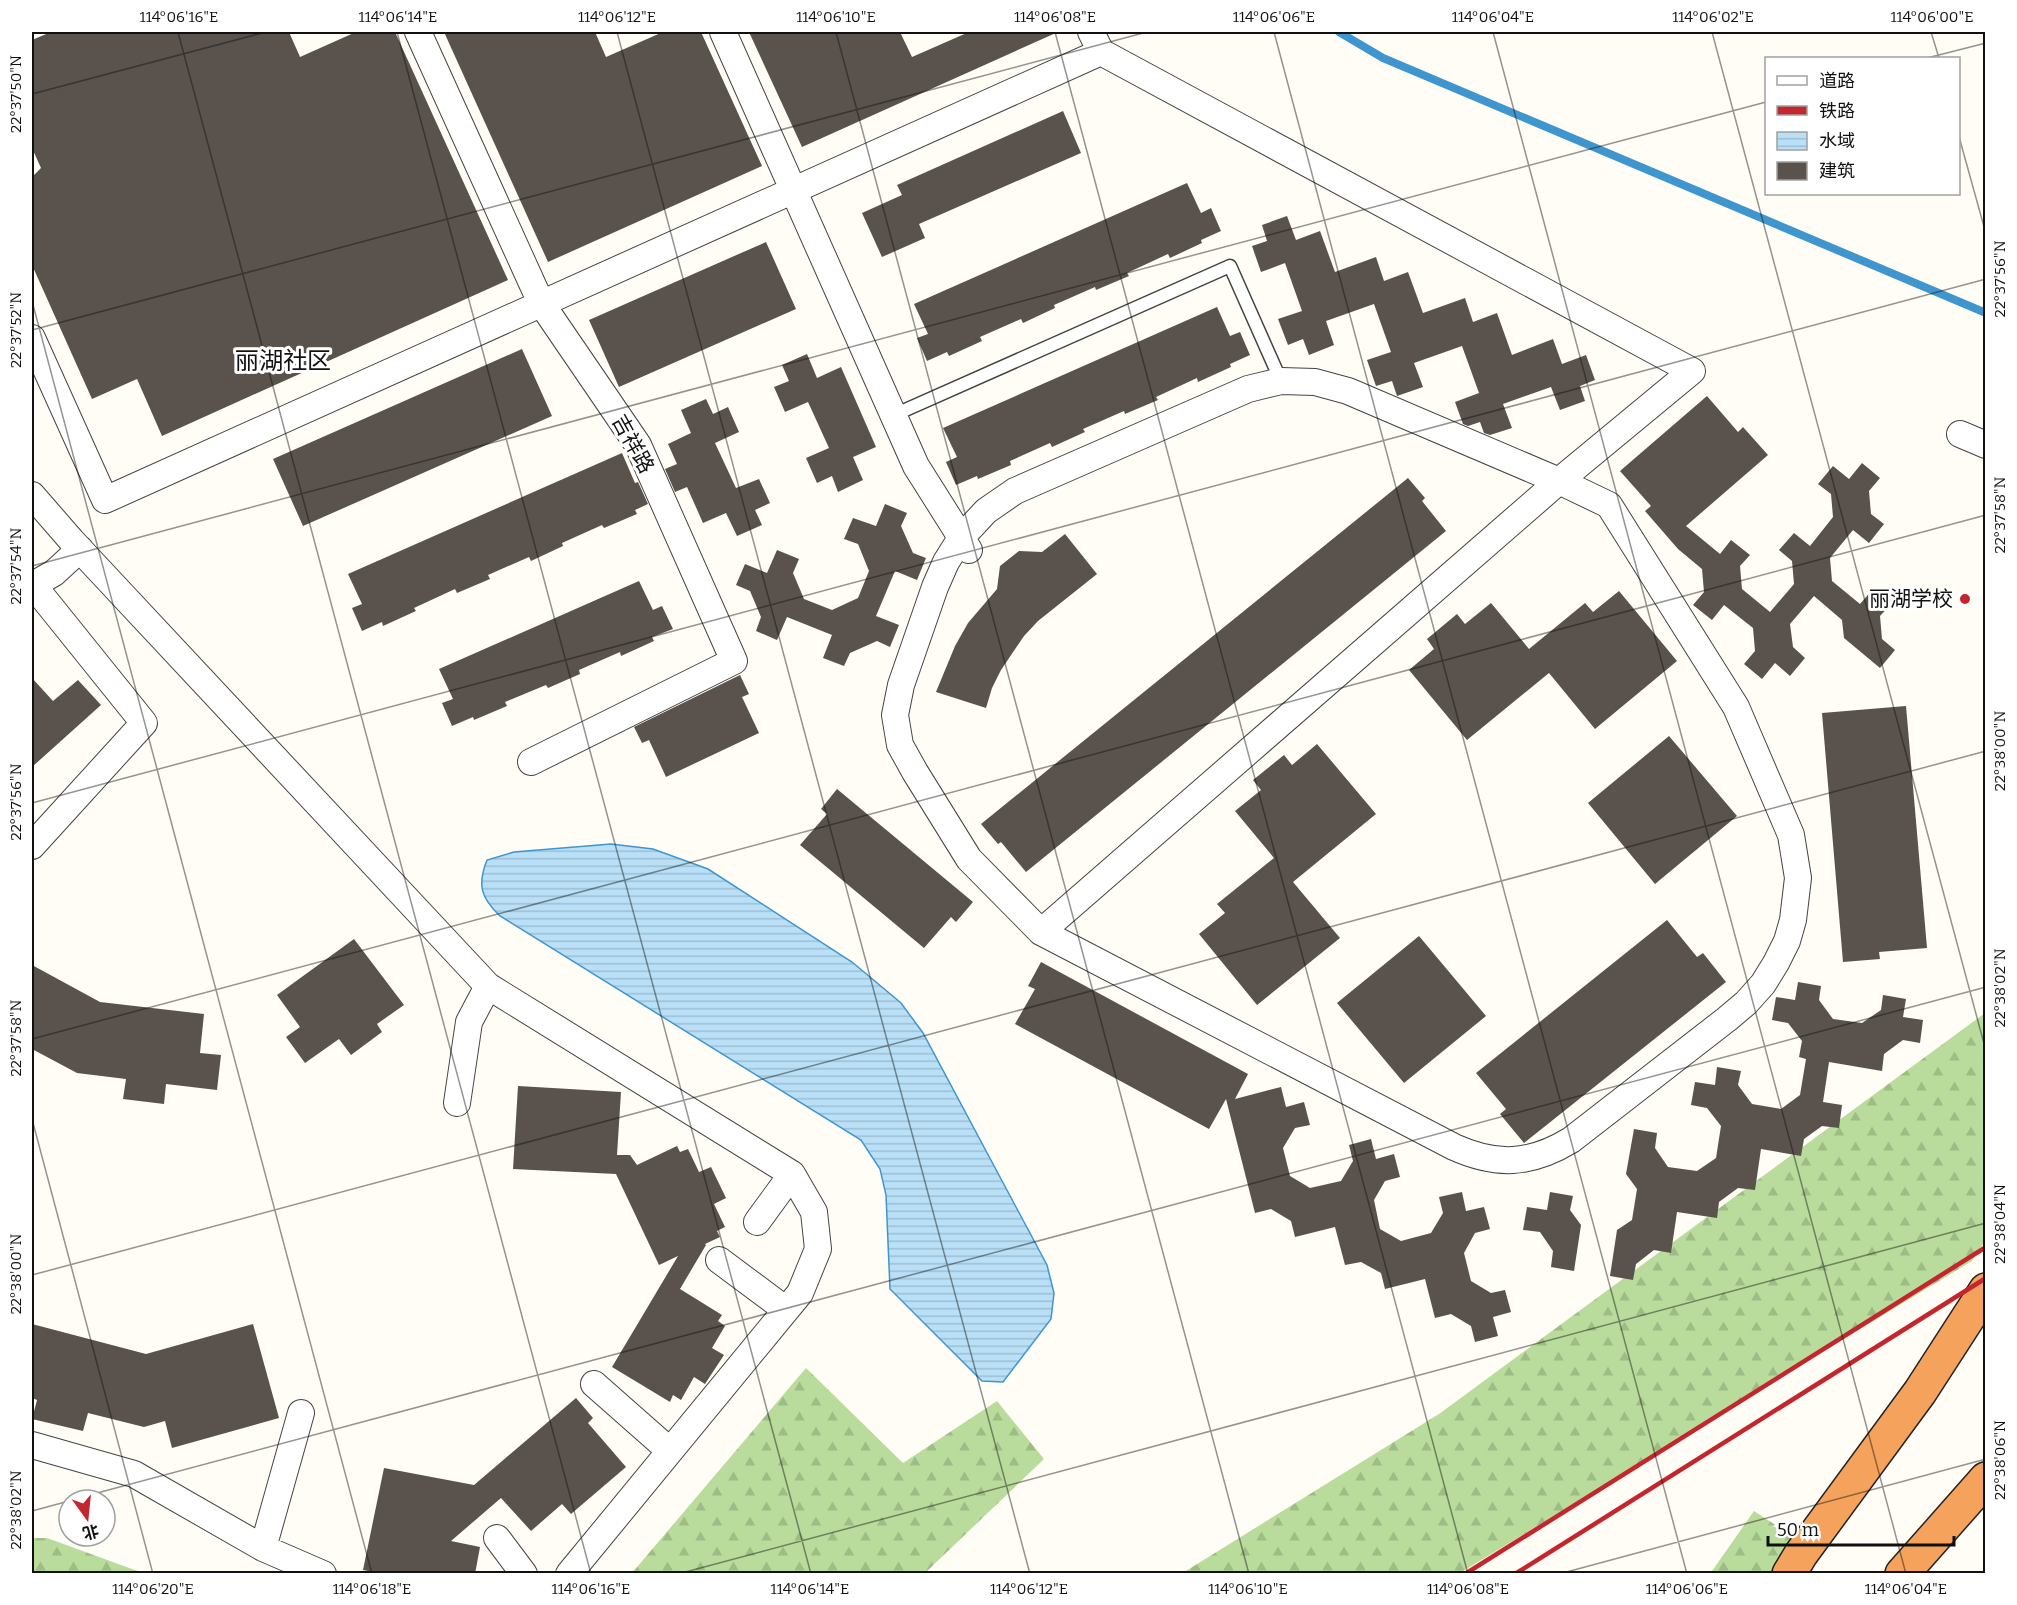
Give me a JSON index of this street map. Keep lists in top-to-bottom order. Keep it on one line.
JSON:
{"streets":{"street":["吉祥路"]},"districts":["丽湖社区"],"places":["丽湖学校"],"legend":["道路","铁路","水域","建筑"],"scale_bar":"50 m","north":"bottom","coordinates":["114°06'16\"E","114°06'14\"E","114°06'12\"E","114°06'10\"E","114°06'08\"E","114°06'06\"E","114°06'04\"E","114°06'02\"E","114°06'00\"E","22°37'50\"N","22°37'56\"N","22°37'52\"N","22°37'58\"N","22°37'54\"N","22°38'00\"N","22°38'02\"N","22°38'04\"N","22°38'06\"N","114°06'20\"E","114°06'18\"E"]}
